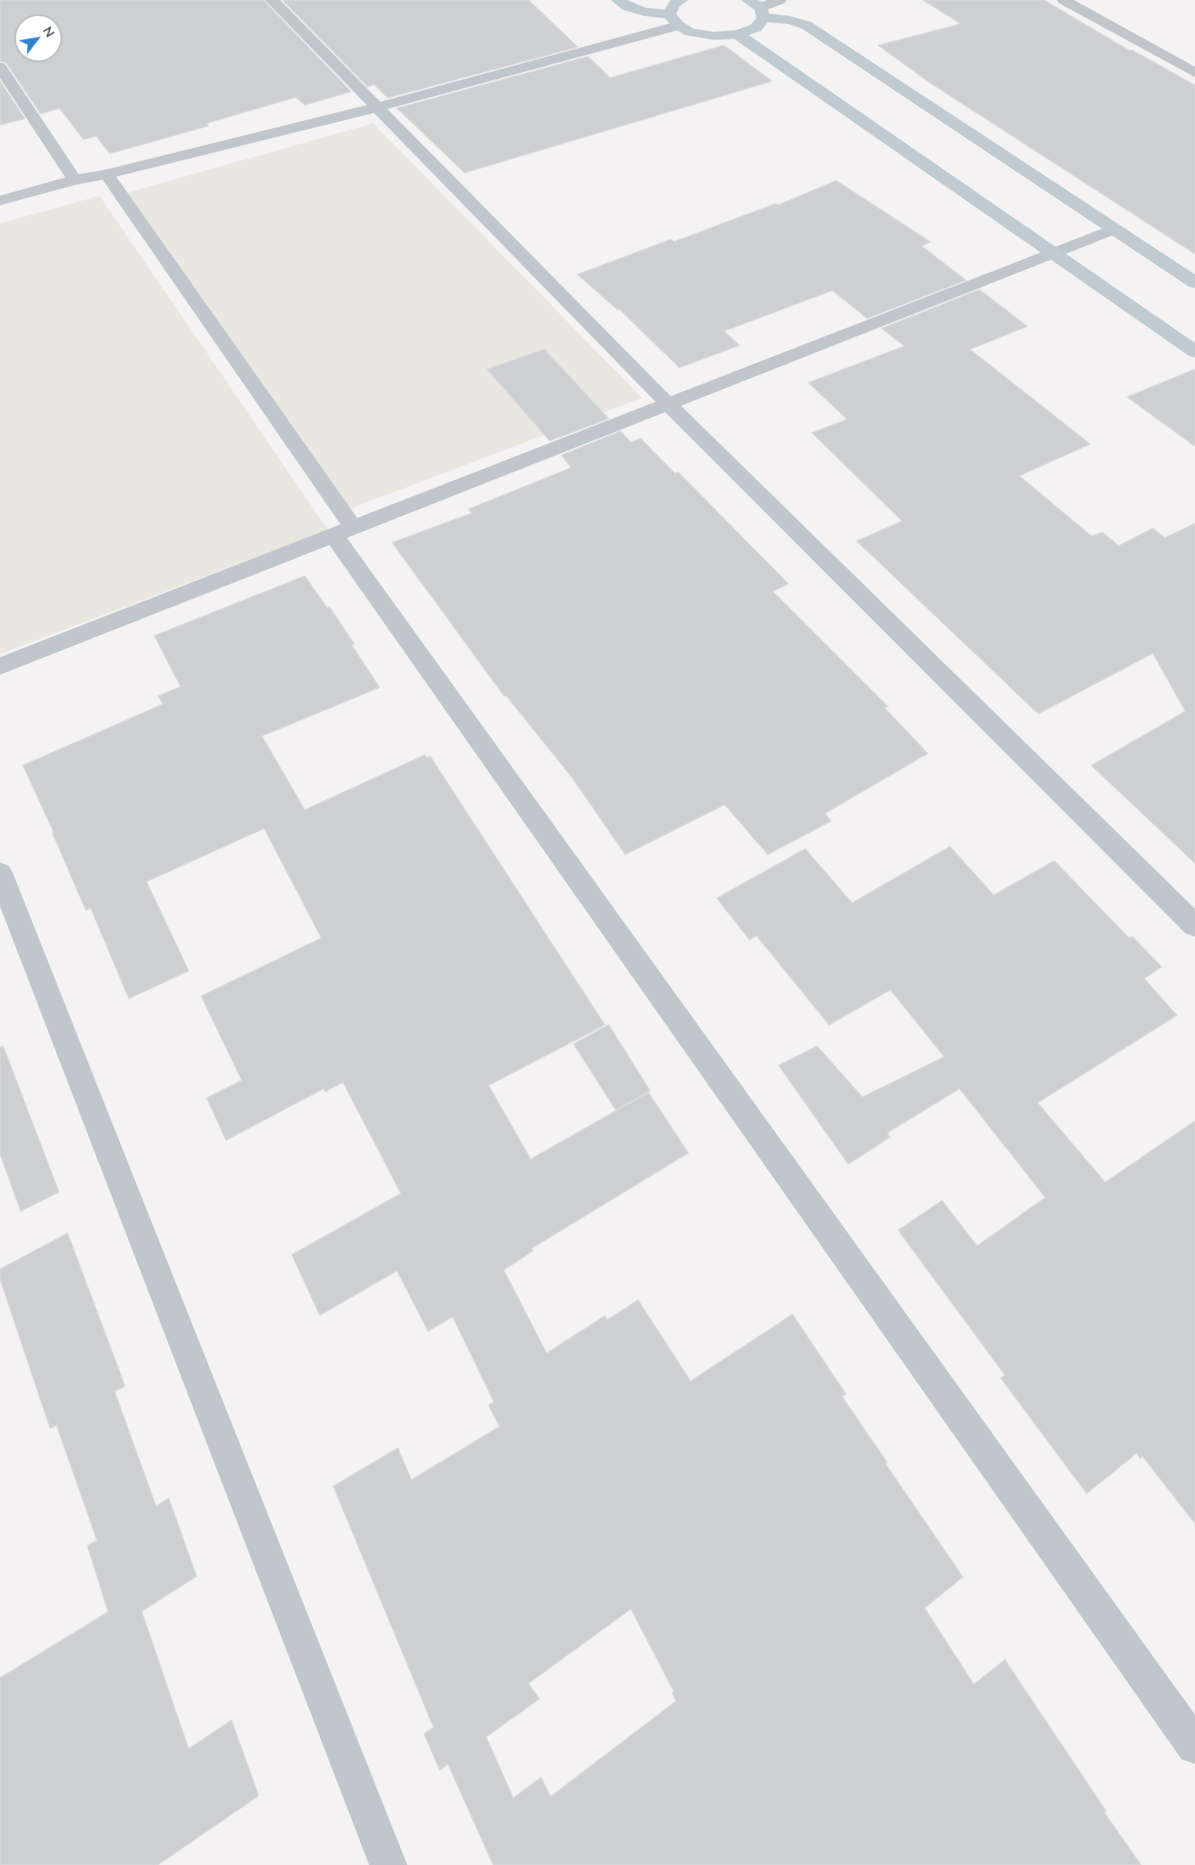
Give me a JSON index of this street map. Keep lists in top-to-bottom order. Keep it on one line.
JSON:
{"north":"top right"}
